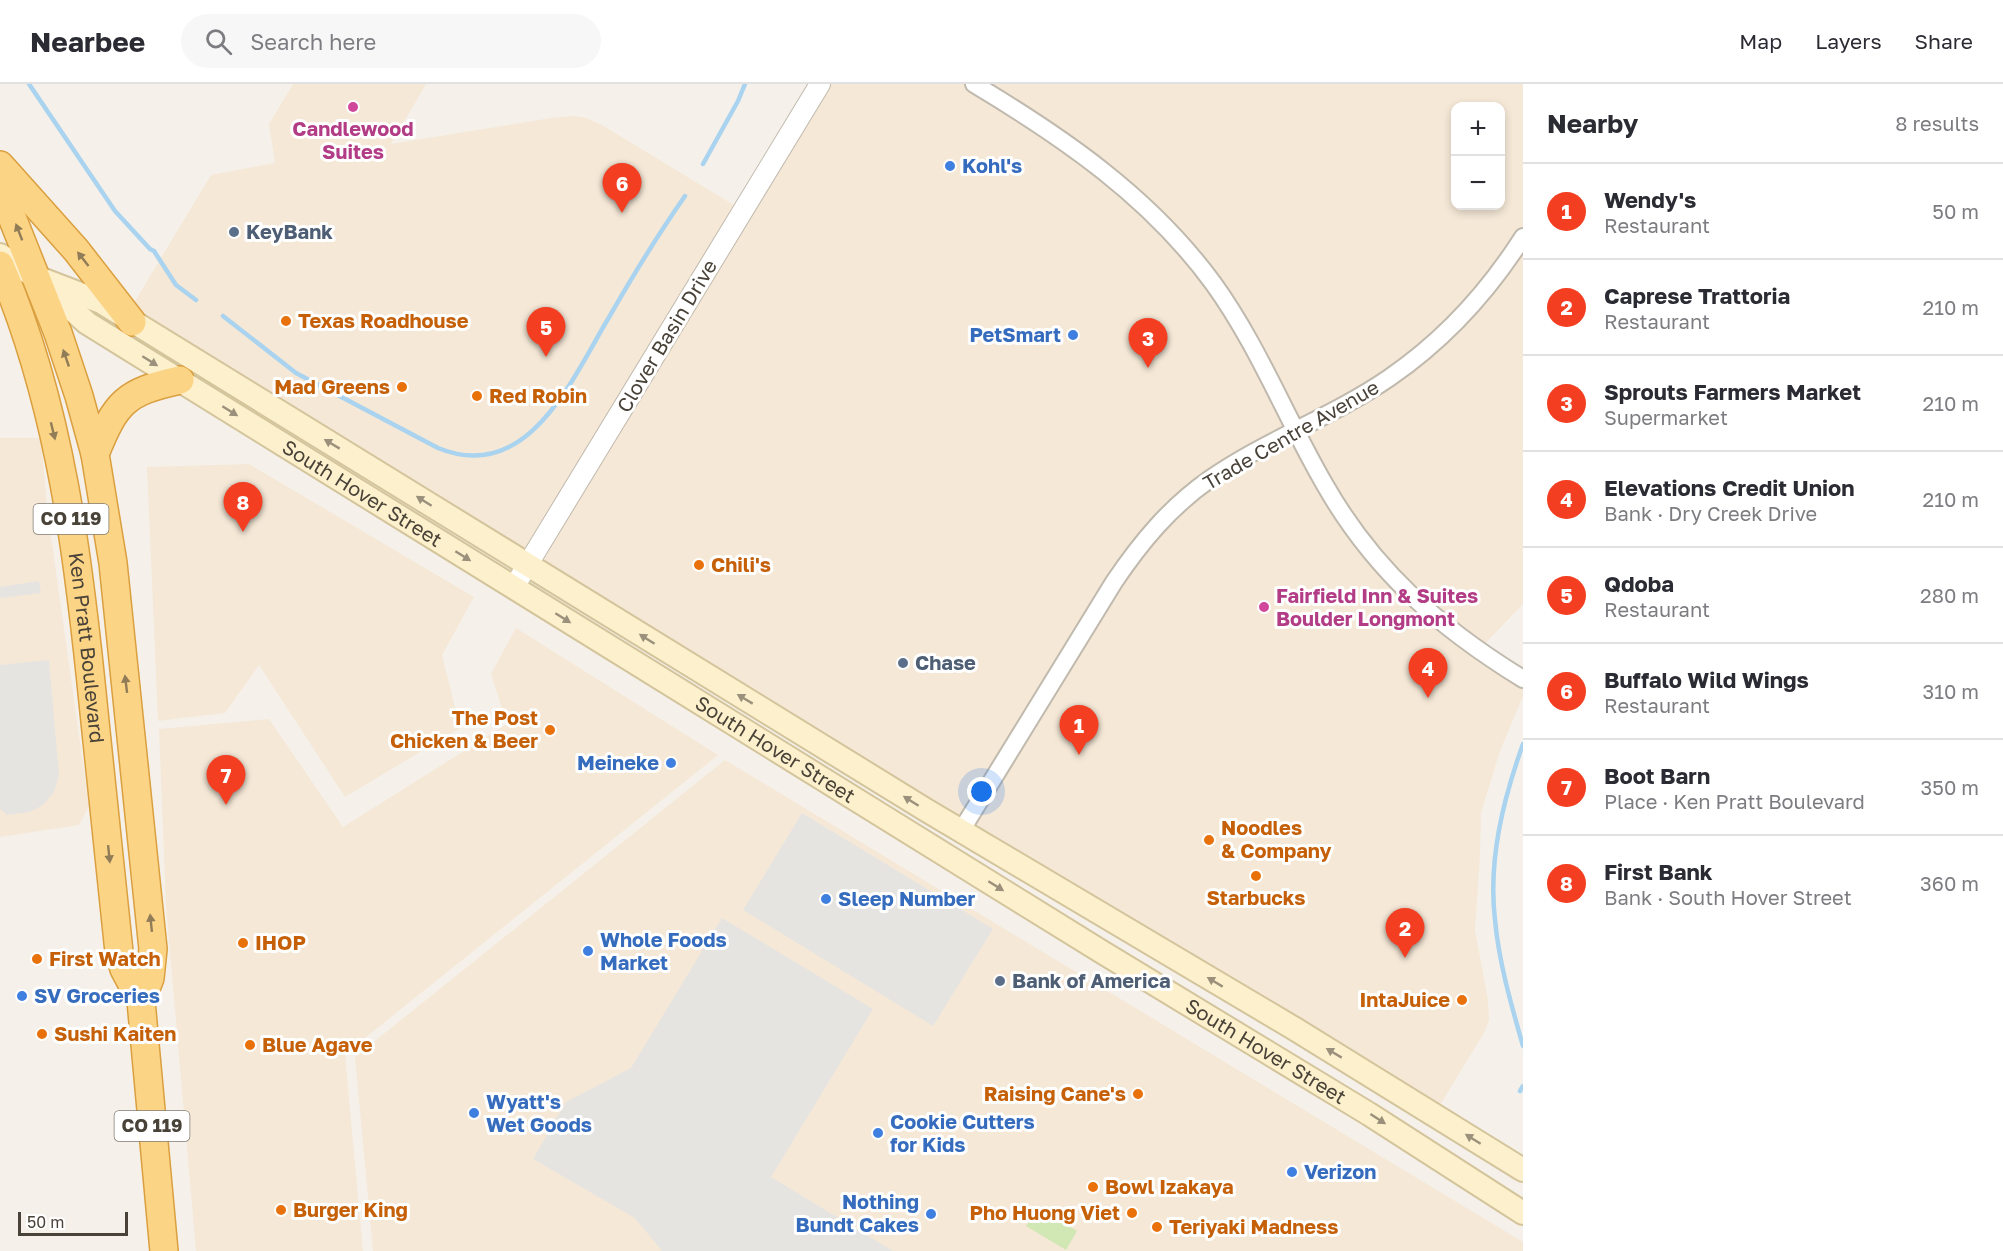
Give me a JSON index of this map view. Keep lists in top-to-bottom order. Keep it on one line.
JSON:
{"streets":{"highway":["CO 119","Ken Pratt Boulevard"],"main road":["South Hover Street"],"street":["Clover Basin Drive","Trade Centre Avenue"]},"crossings":[["Clover Basin Drive","South Hover Street"],["Trade Centre Avenue","South Hover Street"],["South Hover Street","CO 119"],["South Hover Street","Ken Pratt Boulevard"],["CO 119","Ken Pratt Boulevard"]],"places":["Candlewood Suites","Kohl's","KeyBank","Texas Roadhouse","PetSmart","Mad Greens","Red Robin","Chili's","Fairfield Inn & Suites Boulder Longmont","Chase","The Post Chicken & Beer","Meineke","Noodles & Company","Starbucks","Sleep Number","IHOP","Whole Foods Market","First Watch","Bank of America","SV Groceries","IntaJuice","Sushi Kaiten","Blue Agave","Raising Cane's","Wyatt's Wet Goods","Cookie Cutters for Kids","Verizon","Bowl Izakaya","Burger King","Pho Huong Viet","Nothing Bundt Cakes","Teriyaki Madness"],"scale_bar":"50 m","page":{"header":"Nearbee","search":"Search here","nav":["Map","Layers","Share"],"heading":["Nearby","8 results"],"map_buttons":["+","−"],"list":[{"mark":"1","name":"Wendy's","note":"Restaurant","value":"50 m"},{"mark":"2","name":"Caprese Trattoria","note":"Restaurant","value":"210 m"},{"mark":"3","name":"Sprouts Farmers Market","note":"Supermarket","value":"210 m"},{"mark":"4","name":"Elevations Credit Union","note":"Bank · Dry Creek Drive","value":"210 m"},{"mark":"5","name":"Qdoba","note":"Restaurant","value":"280 m"},{"mark":"6","name":"Buffalo Wild Wings","note":"Restaurant","value":"310 m"},{"mark":"7","name":"Boot Barn","note":"Place · Ken Pratt Boulevard","value":"350 m"},{"mark":"8","name":"First Bank","note":"Bank · South Hover Street","value":"360 m"}],"pins":["6","5","3","8","4","1","7","2"],"scale":"50 m"}}
